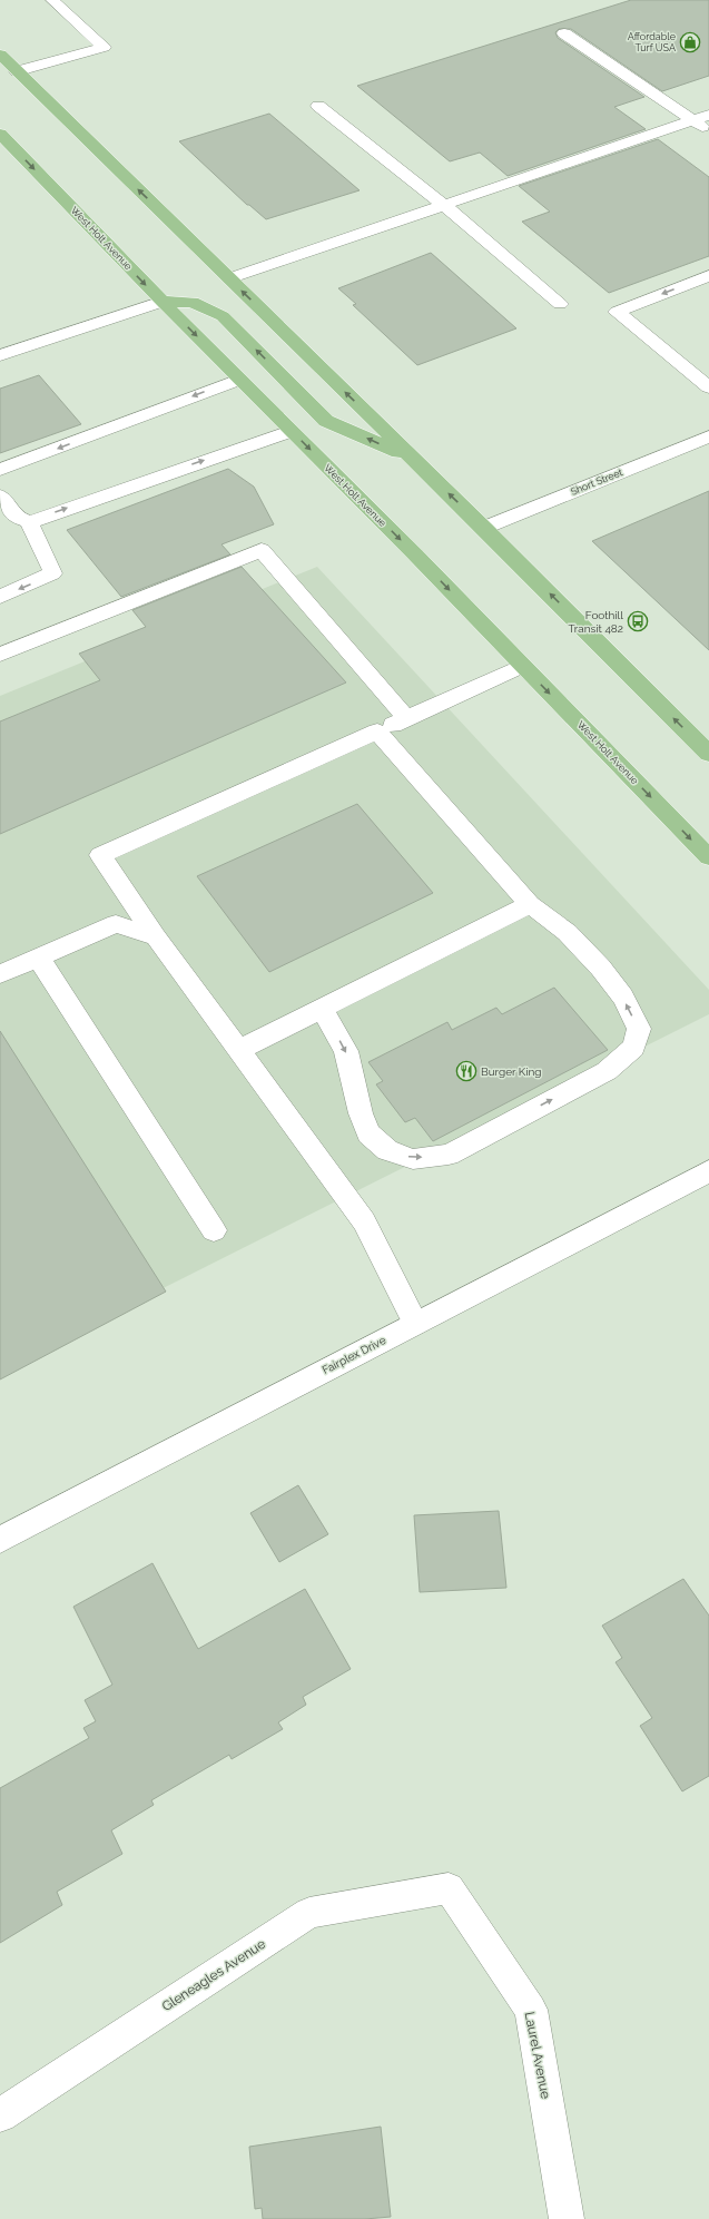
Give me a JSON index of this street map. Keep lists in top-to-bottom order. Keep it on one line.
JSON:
{"streets":{"main road":["West Holt Avenue"],"street":["Short Street","Fairplex Drive","Gleneagles Avenue","Laurel Avenue"]},"crossings":[["Gleneagles Avenue","Laurel Avenue"]],"places":{"shop":["Affordable Turf USA"],"bus stop":["Foothill Transit 482"],"restaurant":["Burger King"]}}
